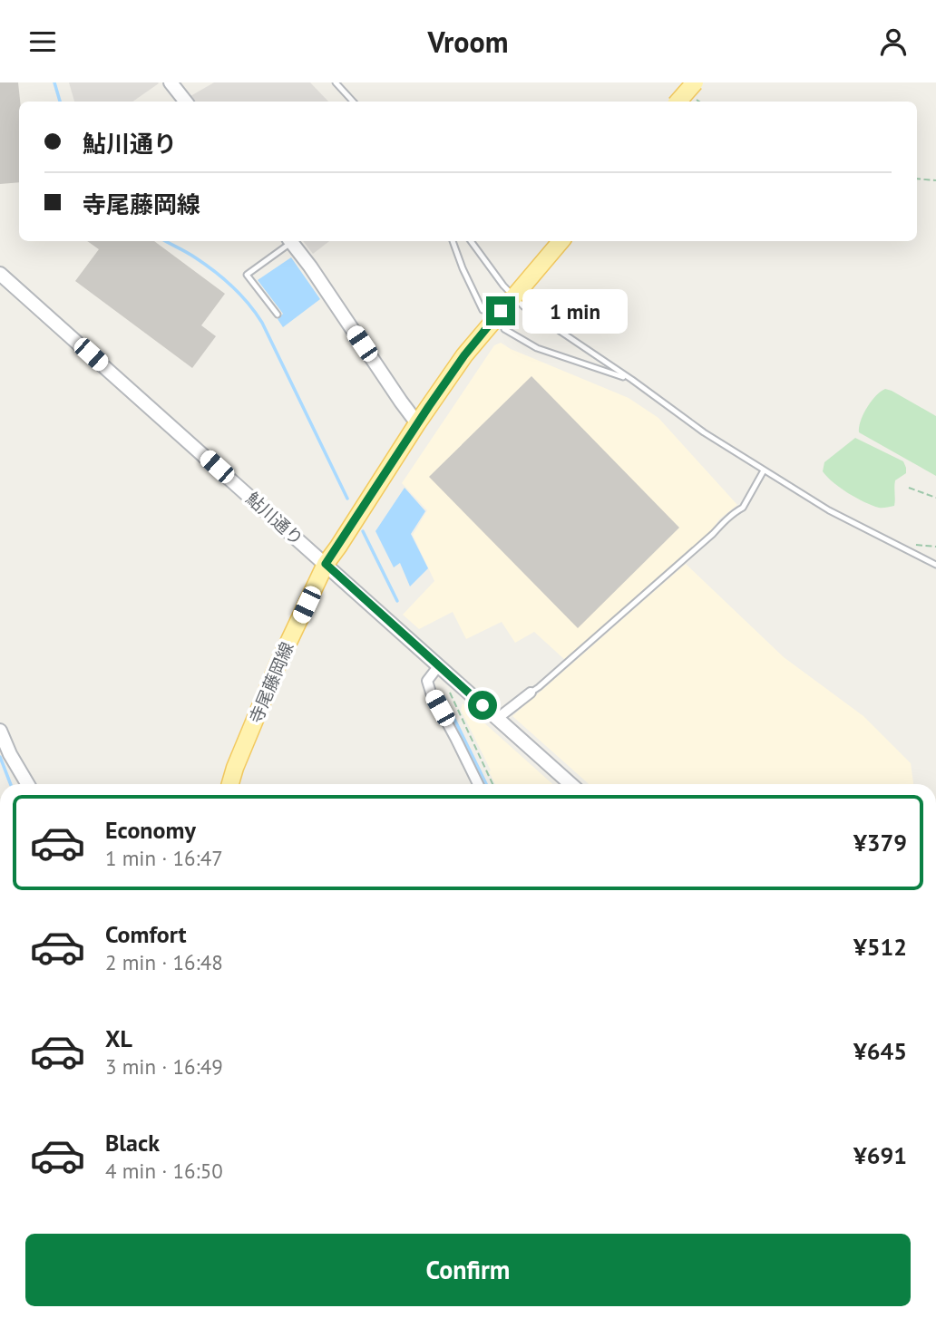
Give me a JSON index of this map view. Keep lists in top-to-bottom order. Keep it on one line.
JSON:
{"streets":{"main road":["寺尾藤岡線"],"street":["鮎川通り"]},"crossings":[["鮎川通り","寺尾藤岡線"]],"page":{"header":"Vroom","banner":["鮎川通り","寺尾藤岡線"],"bubble":"1 min","list":[{"name":"Economy","note":"1 min · 16:47","value":"¥379"},{"name":"Comfort","note":"2 min · 16:48","value":"¥512"},{"name":"XL","note":"3 min · 16:49","value":"¥645"},{"name":"Black","note":"4 min · 16:50","value":"¥691"}],"buttons":"Confirm"}}
